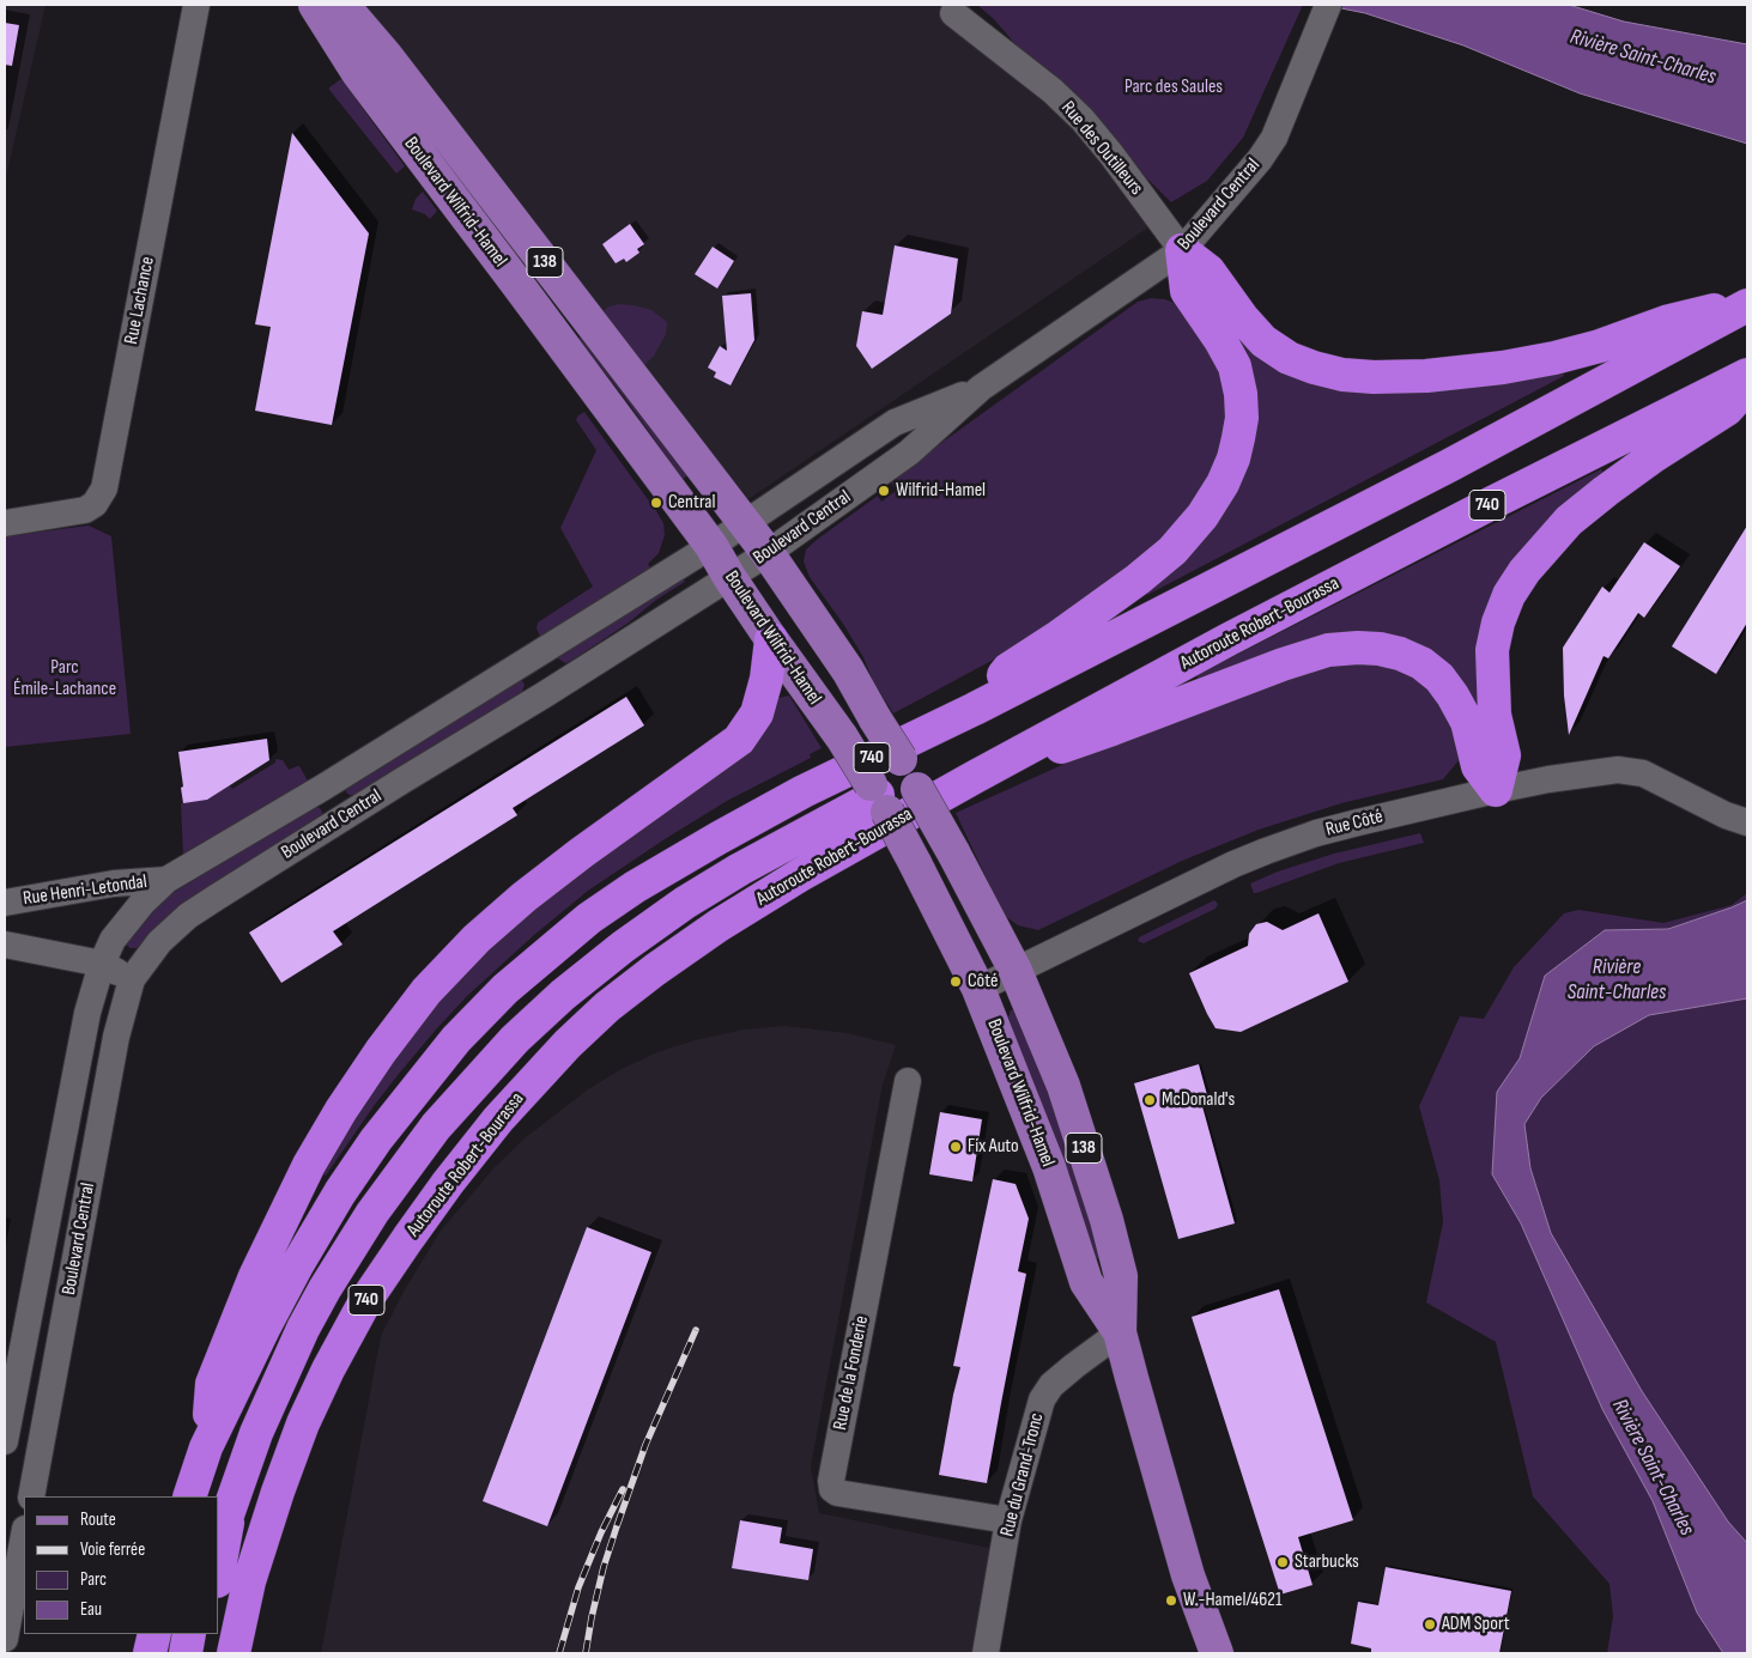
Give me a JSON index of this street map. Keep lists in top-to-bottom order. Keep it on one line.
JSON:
{"streets":{"highway":["740","Autoroute Robert-Bourassa"],"main road":["Boulevard Wilfrid-Hamel","138"],"street":["Rue des Outilleurs","Boulevard Central","Rue Lachance","Rue Côté","Rue Henri-Letondal","Rue de la Fonderie","Rue du Grand-Tronc"]},"crossings":[["Rue des Outilleurs","Boulevard Central"],["Boulevard Wilfrid-Hamel","Boulevard Central"],["Boulevard Wilfrid-Hamel","Rue Côté"],["Boulevard Wilfrid-Hamel","Rue du Grand-Tronc"],["Boulevard Central","Rue Henri-Letondal"],["Rue de la Fonderie","Rue du Grand-Tronc"]],"water":["Rivière Saint-Charles"],"parks":["Parc des Saules","Parc Émile-Lachance"],"places":["Wilfrid-Hamel","Central","Côté","McDonald's","Fix Auto","Starbucks","W.-Hamel/4621","ADM Sport"],"legend":["Route","Voie ferrée","Parc","Eau"]}
